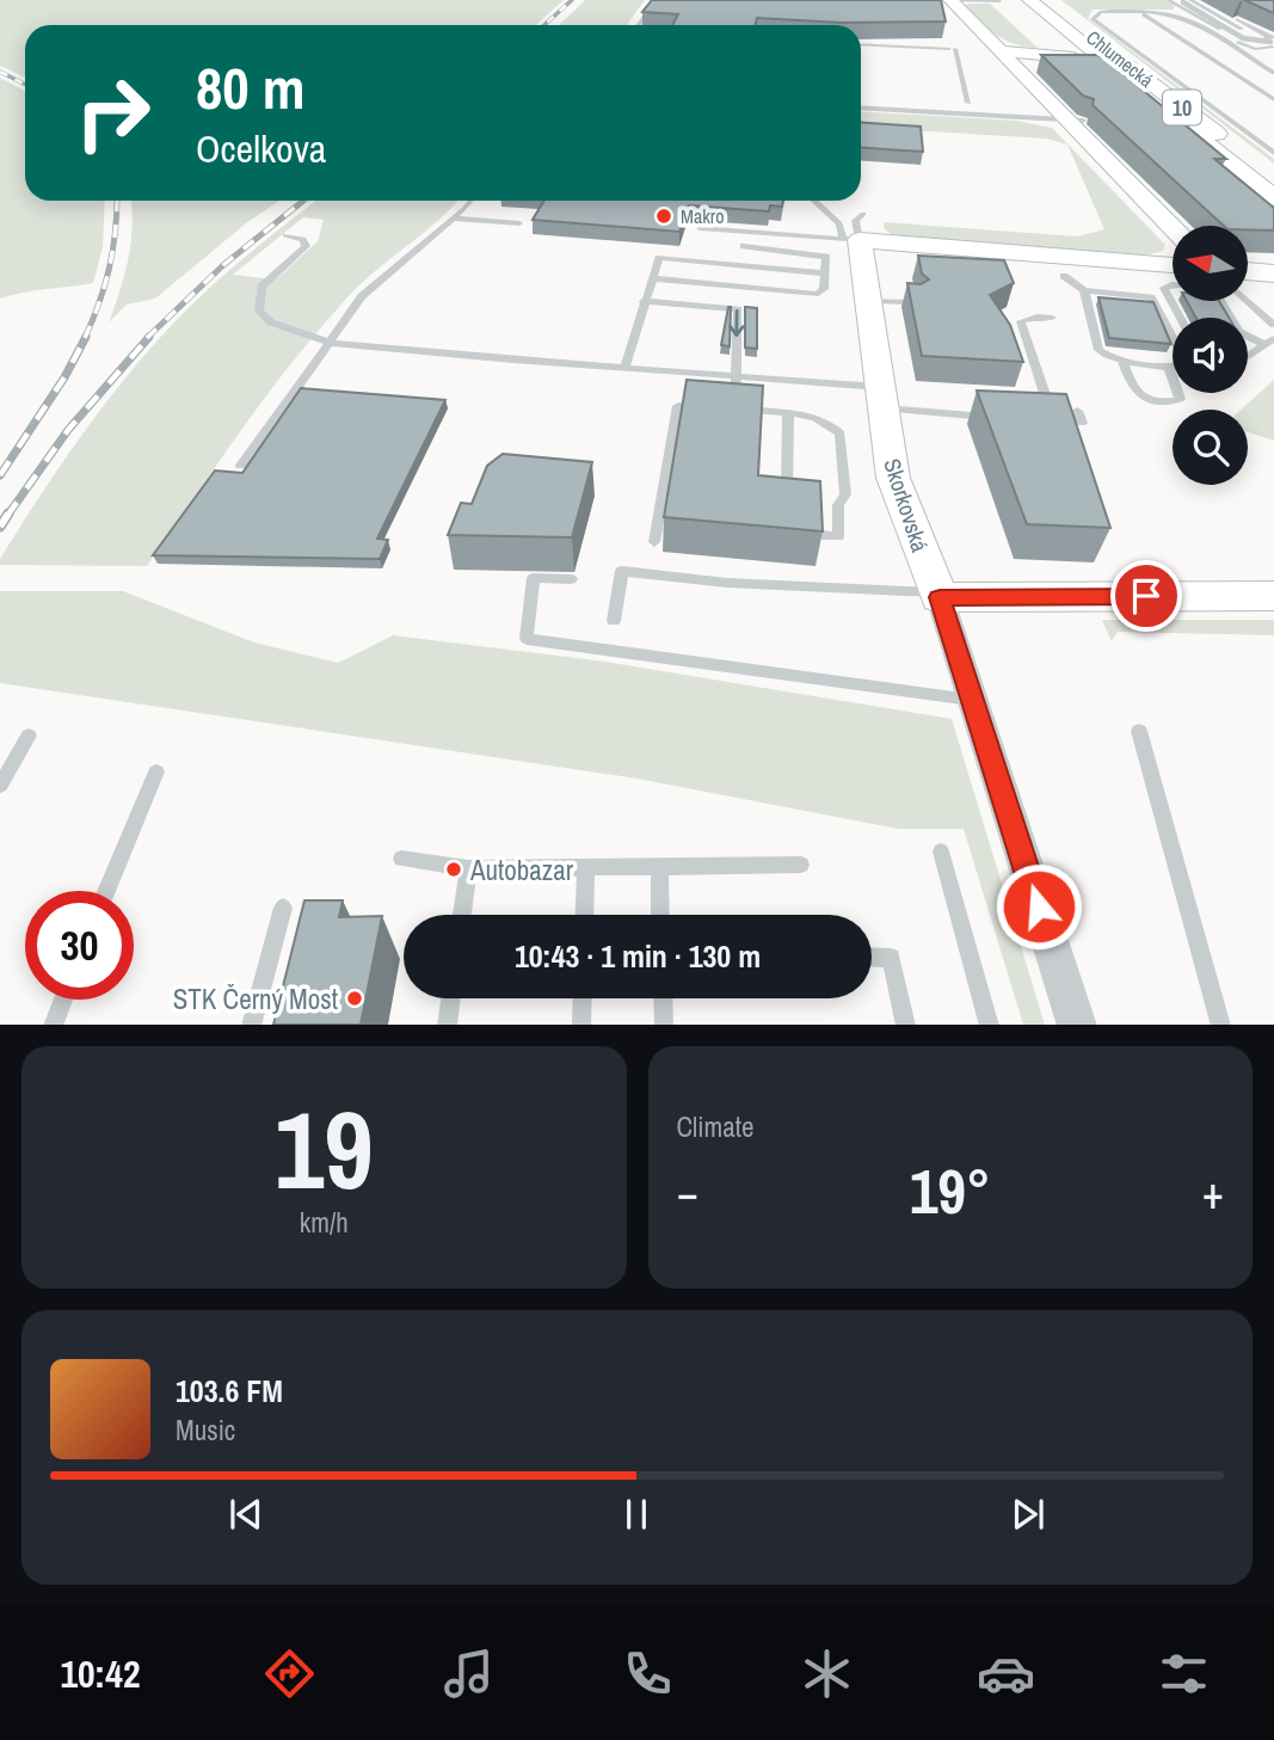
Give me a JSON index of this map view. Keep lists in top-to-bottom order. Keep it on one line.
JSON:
{"streets":{"main road":["Chlumecká","10"],"street":["Skorkovská"]},"places":["Makro","Autobazar","STK Černý Most"],"north":"left","page":{"turn":["80 m","Ocelkova"],"limit":"30","trip":"10:43 · 1 min · 130 m","tile":[["19","km/h"],"Climate"],"heat":["−","19°","+"],"song":["103.6 FM","Music"],"tabs":"10:42"}}
